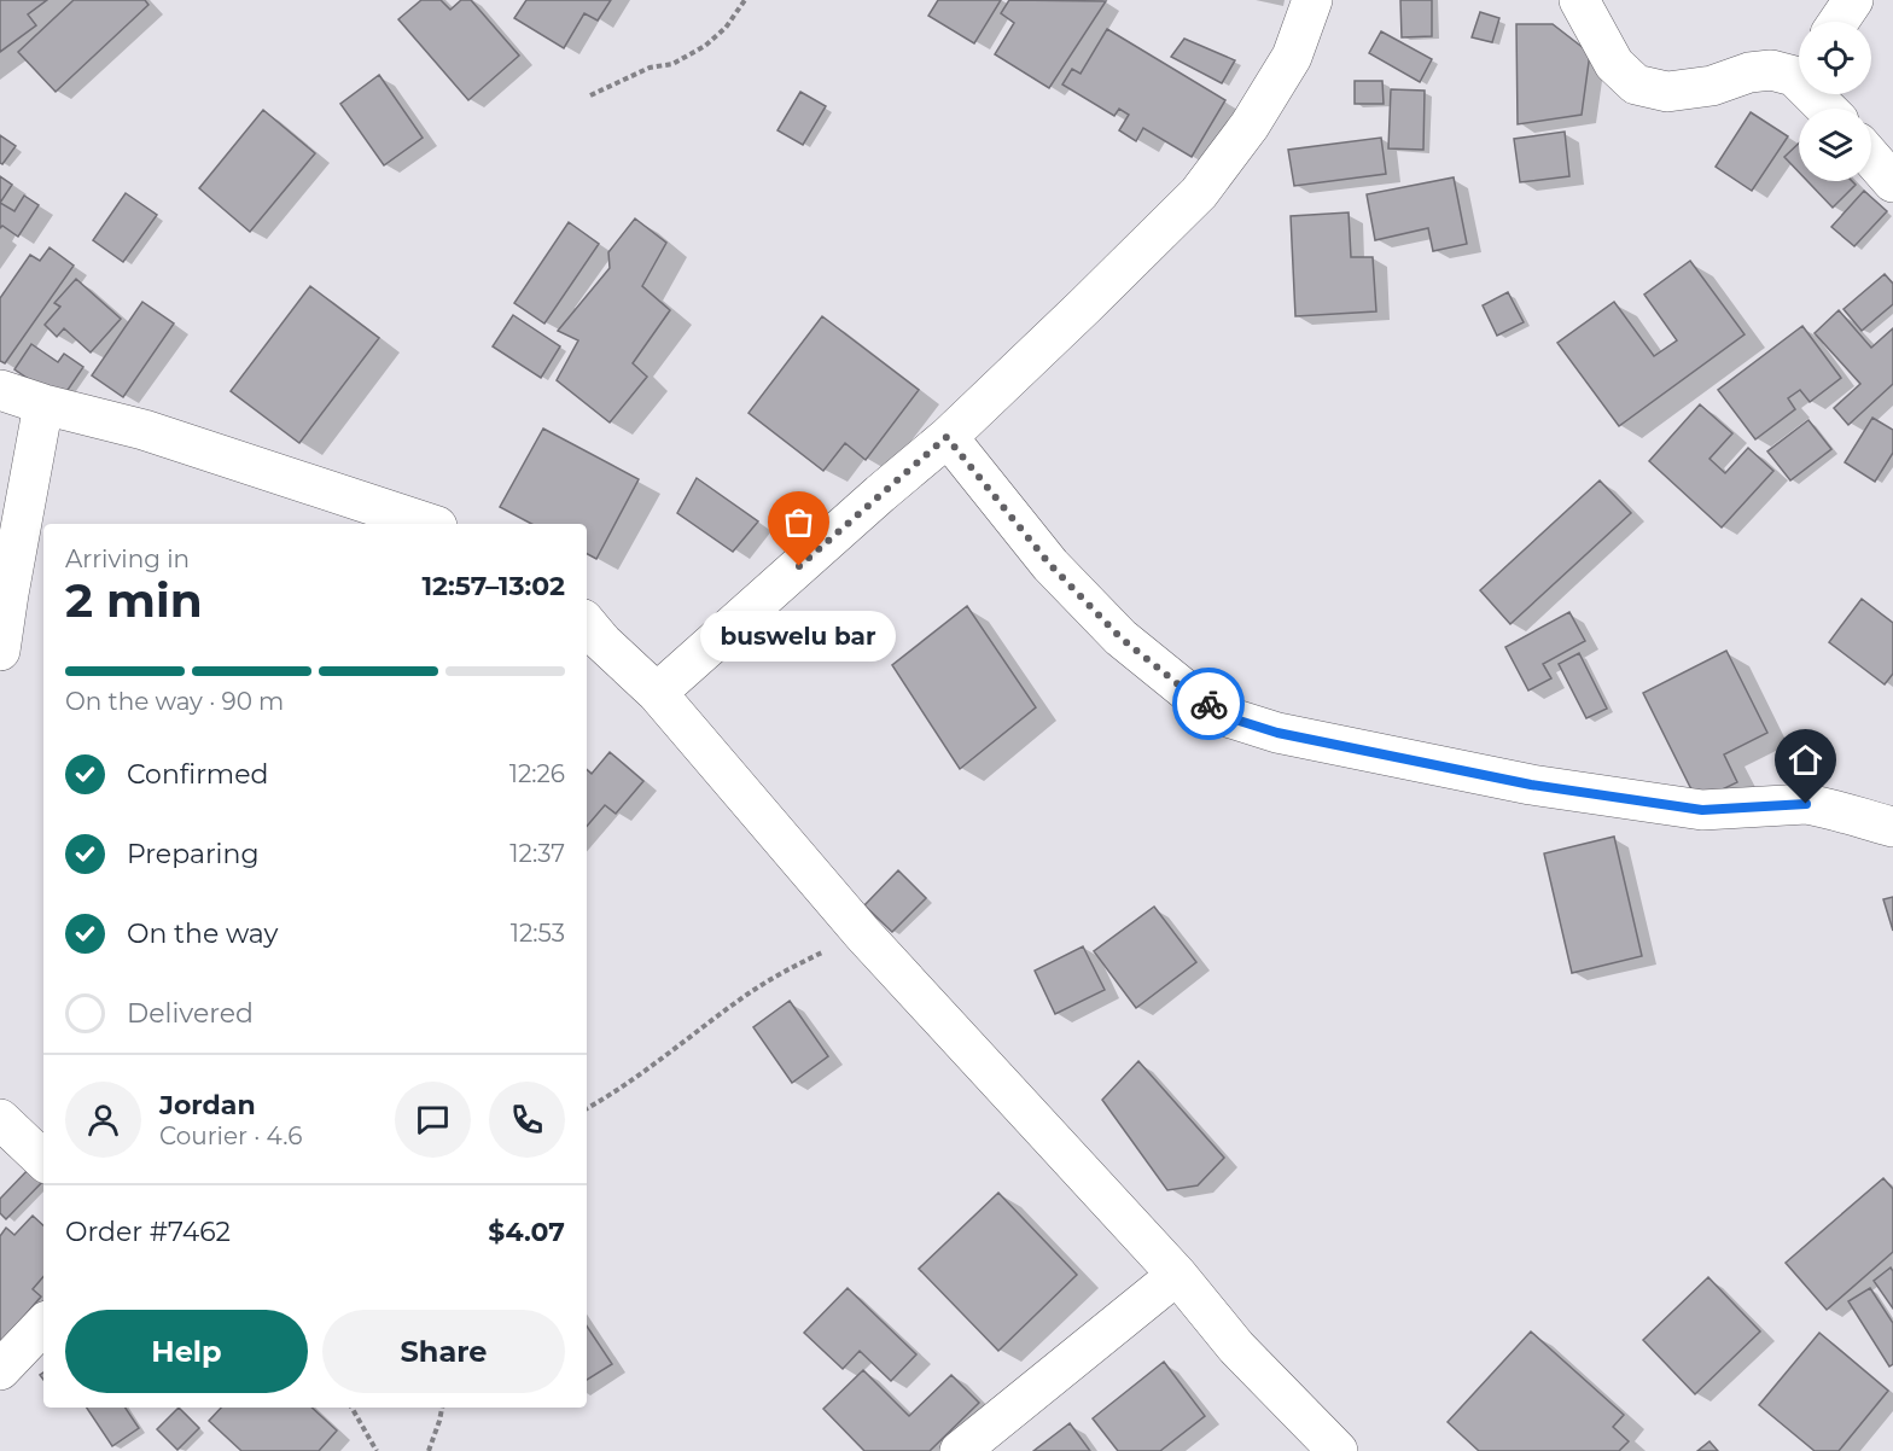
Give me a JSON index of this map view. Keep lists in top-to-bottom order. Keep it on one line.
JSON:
{"places":["buswelu bar"],"page":{"heading":["2 min","Arriving in","12:57–13:02"],"panel":["Jordan","Courier · 4.6","Order #7462","$4.07"],"bubble":"buswelu bar","bar":"On the way · 90 m","list":[["Confirmed","12:26"],["Preparing","12:37"],["On the way","12:53"],"Delivered"],"buttons":["Help","Share"]}}
